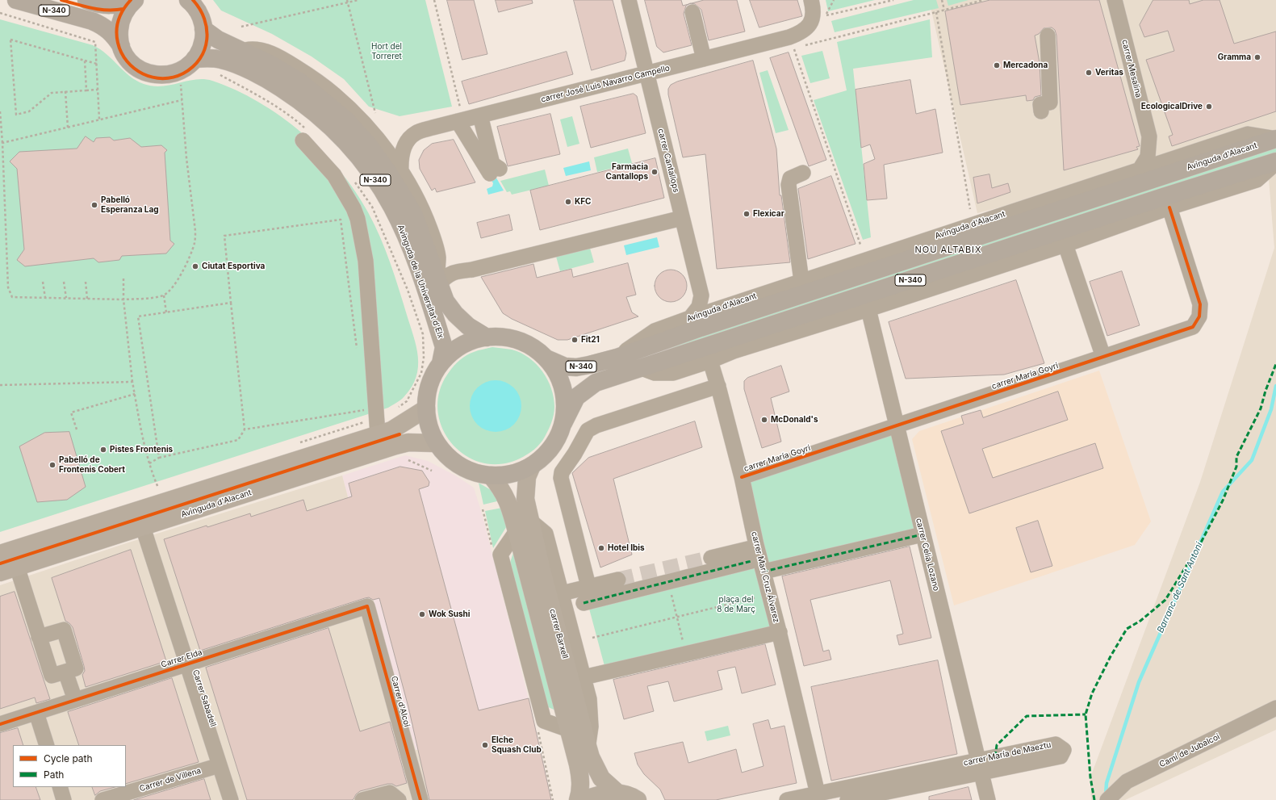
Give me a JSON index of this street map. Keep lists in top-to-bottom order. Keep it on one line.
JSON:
{"streets":{"highway":["N-340","Avinguda d'Alacant","Avinguda de la Universitat d'Elx"],"main road":["carrer Barxell"],"street":["carrer Mesalina","carrer José Luis Navarro Campello","carrer Cantallops","carrer María Goyri","carrer Celia Lozano","carrer Mari Cruz Álvarez","Carrer Elda","Carrer Sabadell","Carrer d'Alcoi","Camí de Jubalcoi","carrer María de Maeztu","Carrer de Villena"]},"crossings":[["N-340","Avinguda d'Alacant"],["N-340","Avinguda de la Universitat d'Elx"],["N-340","carrer Barxell"],["carrer Mesalina","Avinguda d'Alacant"],["carrer José Luis Navarro Campello","carrer Cantallops"],["Avinguda d'Alacant","carrer Cantallops"],["Avinguda d'Alacant","Carrer Sabadell"],["carrer María Goyri","carrer Celia Lozano"],["carrer María Goyri","carrer Mari Cruz Álvarez"],["carrer Celia Lozano","carrer María de Maeztu"],["carrer Mari Cruz Álvarez","carrer María de Maeztu"],["Carrer Elda","Carrer Sabadell"],["Carrer Elda","Carrer d'Alcoi"],["Carrer Sabadell","Carrer de Villena"]],"districts":["NOU ALTABIX"],"water":["Barranc de Sant Antoni"],"parks":["Hort del Torreret","plaça del 8 de Març"],"places":["Gramma","Mercadona","Veritas","EcologicalDrive","Farmacia Cantallops","KFC","Pabelló Esperanza Lag","Flexicar","Ciutat Esportiva","Fit21","McDonald's","Pistes Frontenis","Pabelló de Frontenis Cobert","Hotel Ibis","Wok Sushi","Elche Squash Club"],"legend":["Cycle path","Path"]}
